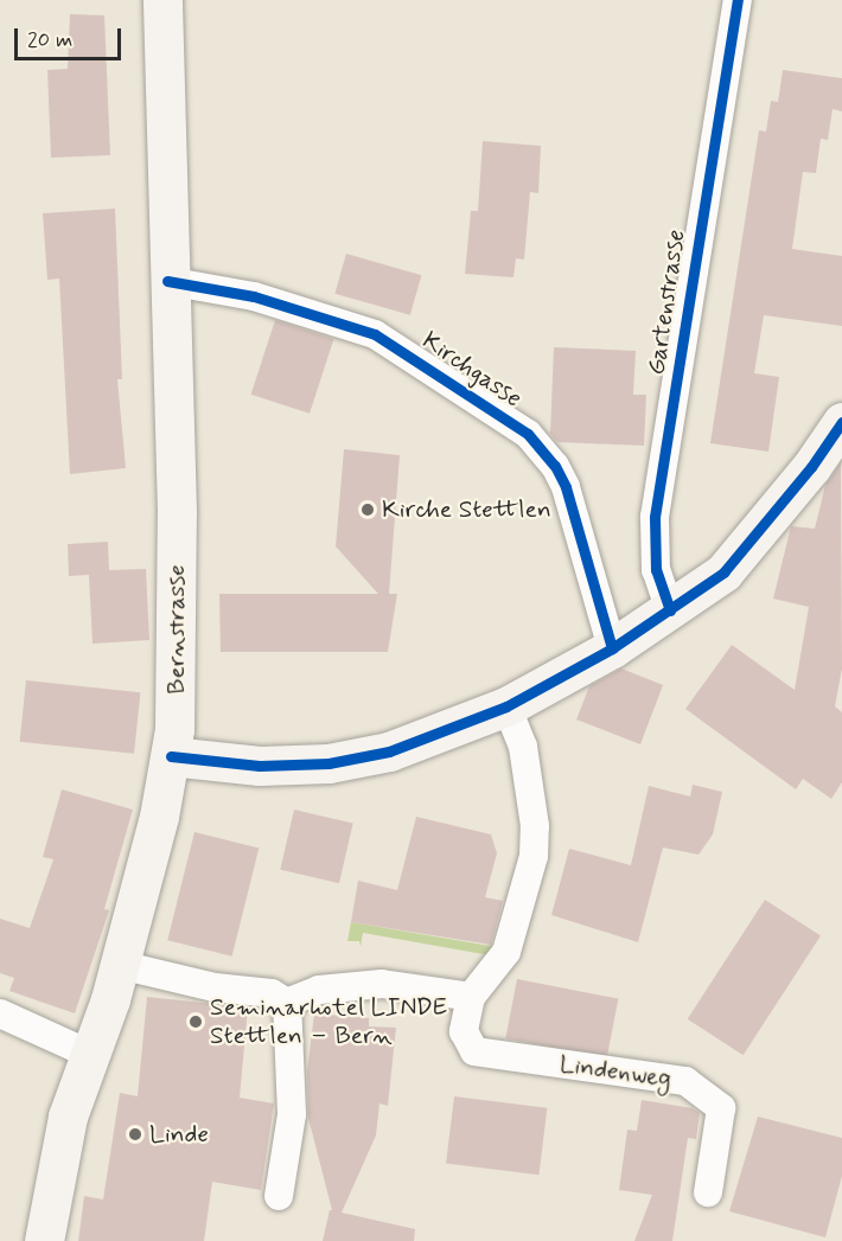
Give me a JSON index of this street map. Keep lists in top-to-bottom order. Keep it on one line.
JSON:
{"streets":{"main road":["Bernstrasse"],"street":["Gartenstrasse","Kirchgasse","Lindenweg"]},"crossings":[["Kirchgasse","Bernstrasse"]],"places":["Kirche Stettlen","Seminarhotel LINDE Stettlen – Bern","Linde"],"scale_bar":"20 m"}
